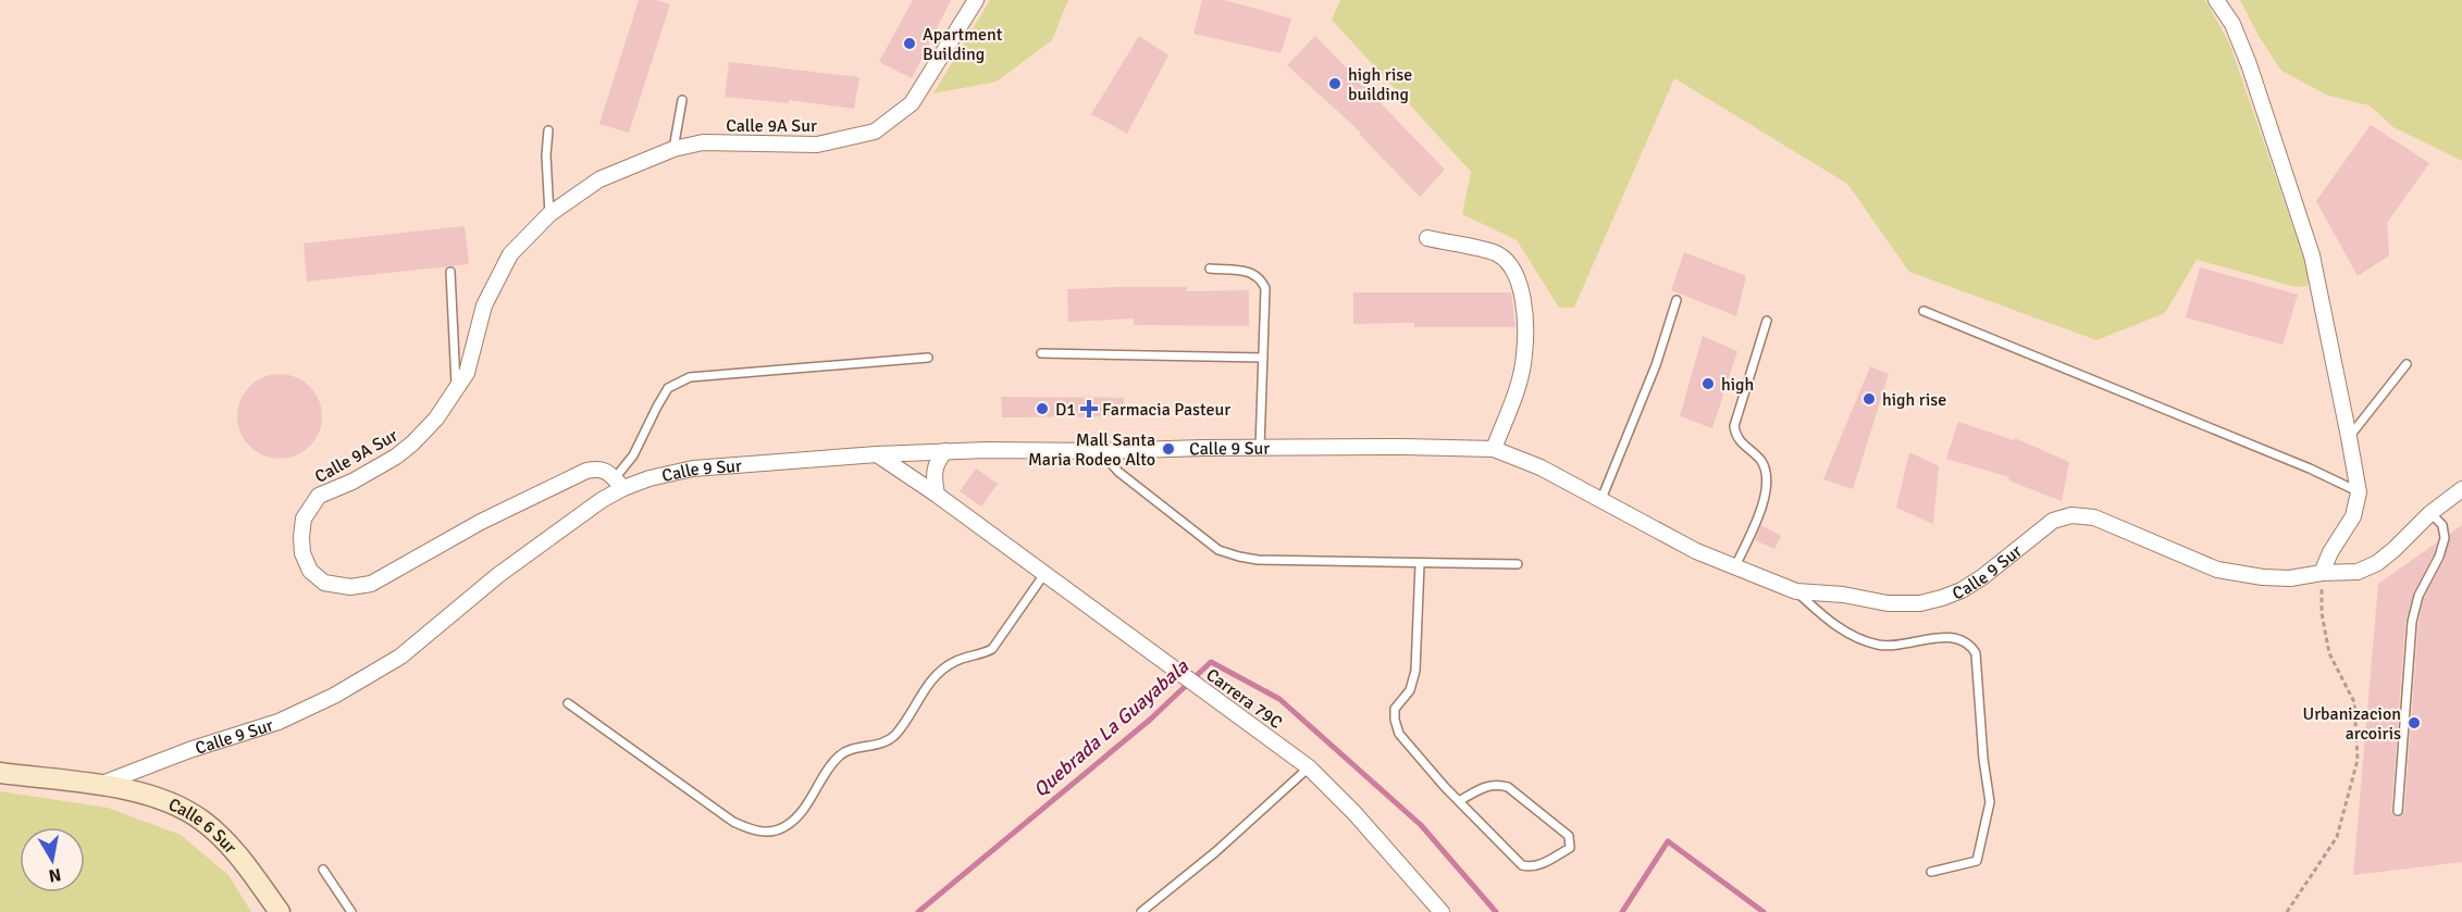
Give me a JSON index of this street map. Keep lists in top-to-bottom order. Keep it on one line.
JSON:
{"streets":{"main road":["Calle 9 Sur","Calle 6 Sur"],"street":["Calle 9A Sur","Carrera 79C"]},"crossings":[["Calle 9A Sur","Calle 9 Sur"],["Calle 9 Sur","Carrera 79C"],["Calle 9 Sur","Calle 6 Sur"]],"water":["Quebrada La Guayabala"],"places":{"other":["Apartment Building","high rise building","high","high rise","D1","Mall Santa Maria Rodeo Alto","Urbanizacion arcoiris"],"health":["Farmacia Pasteur"]},"north":"bottom"}
